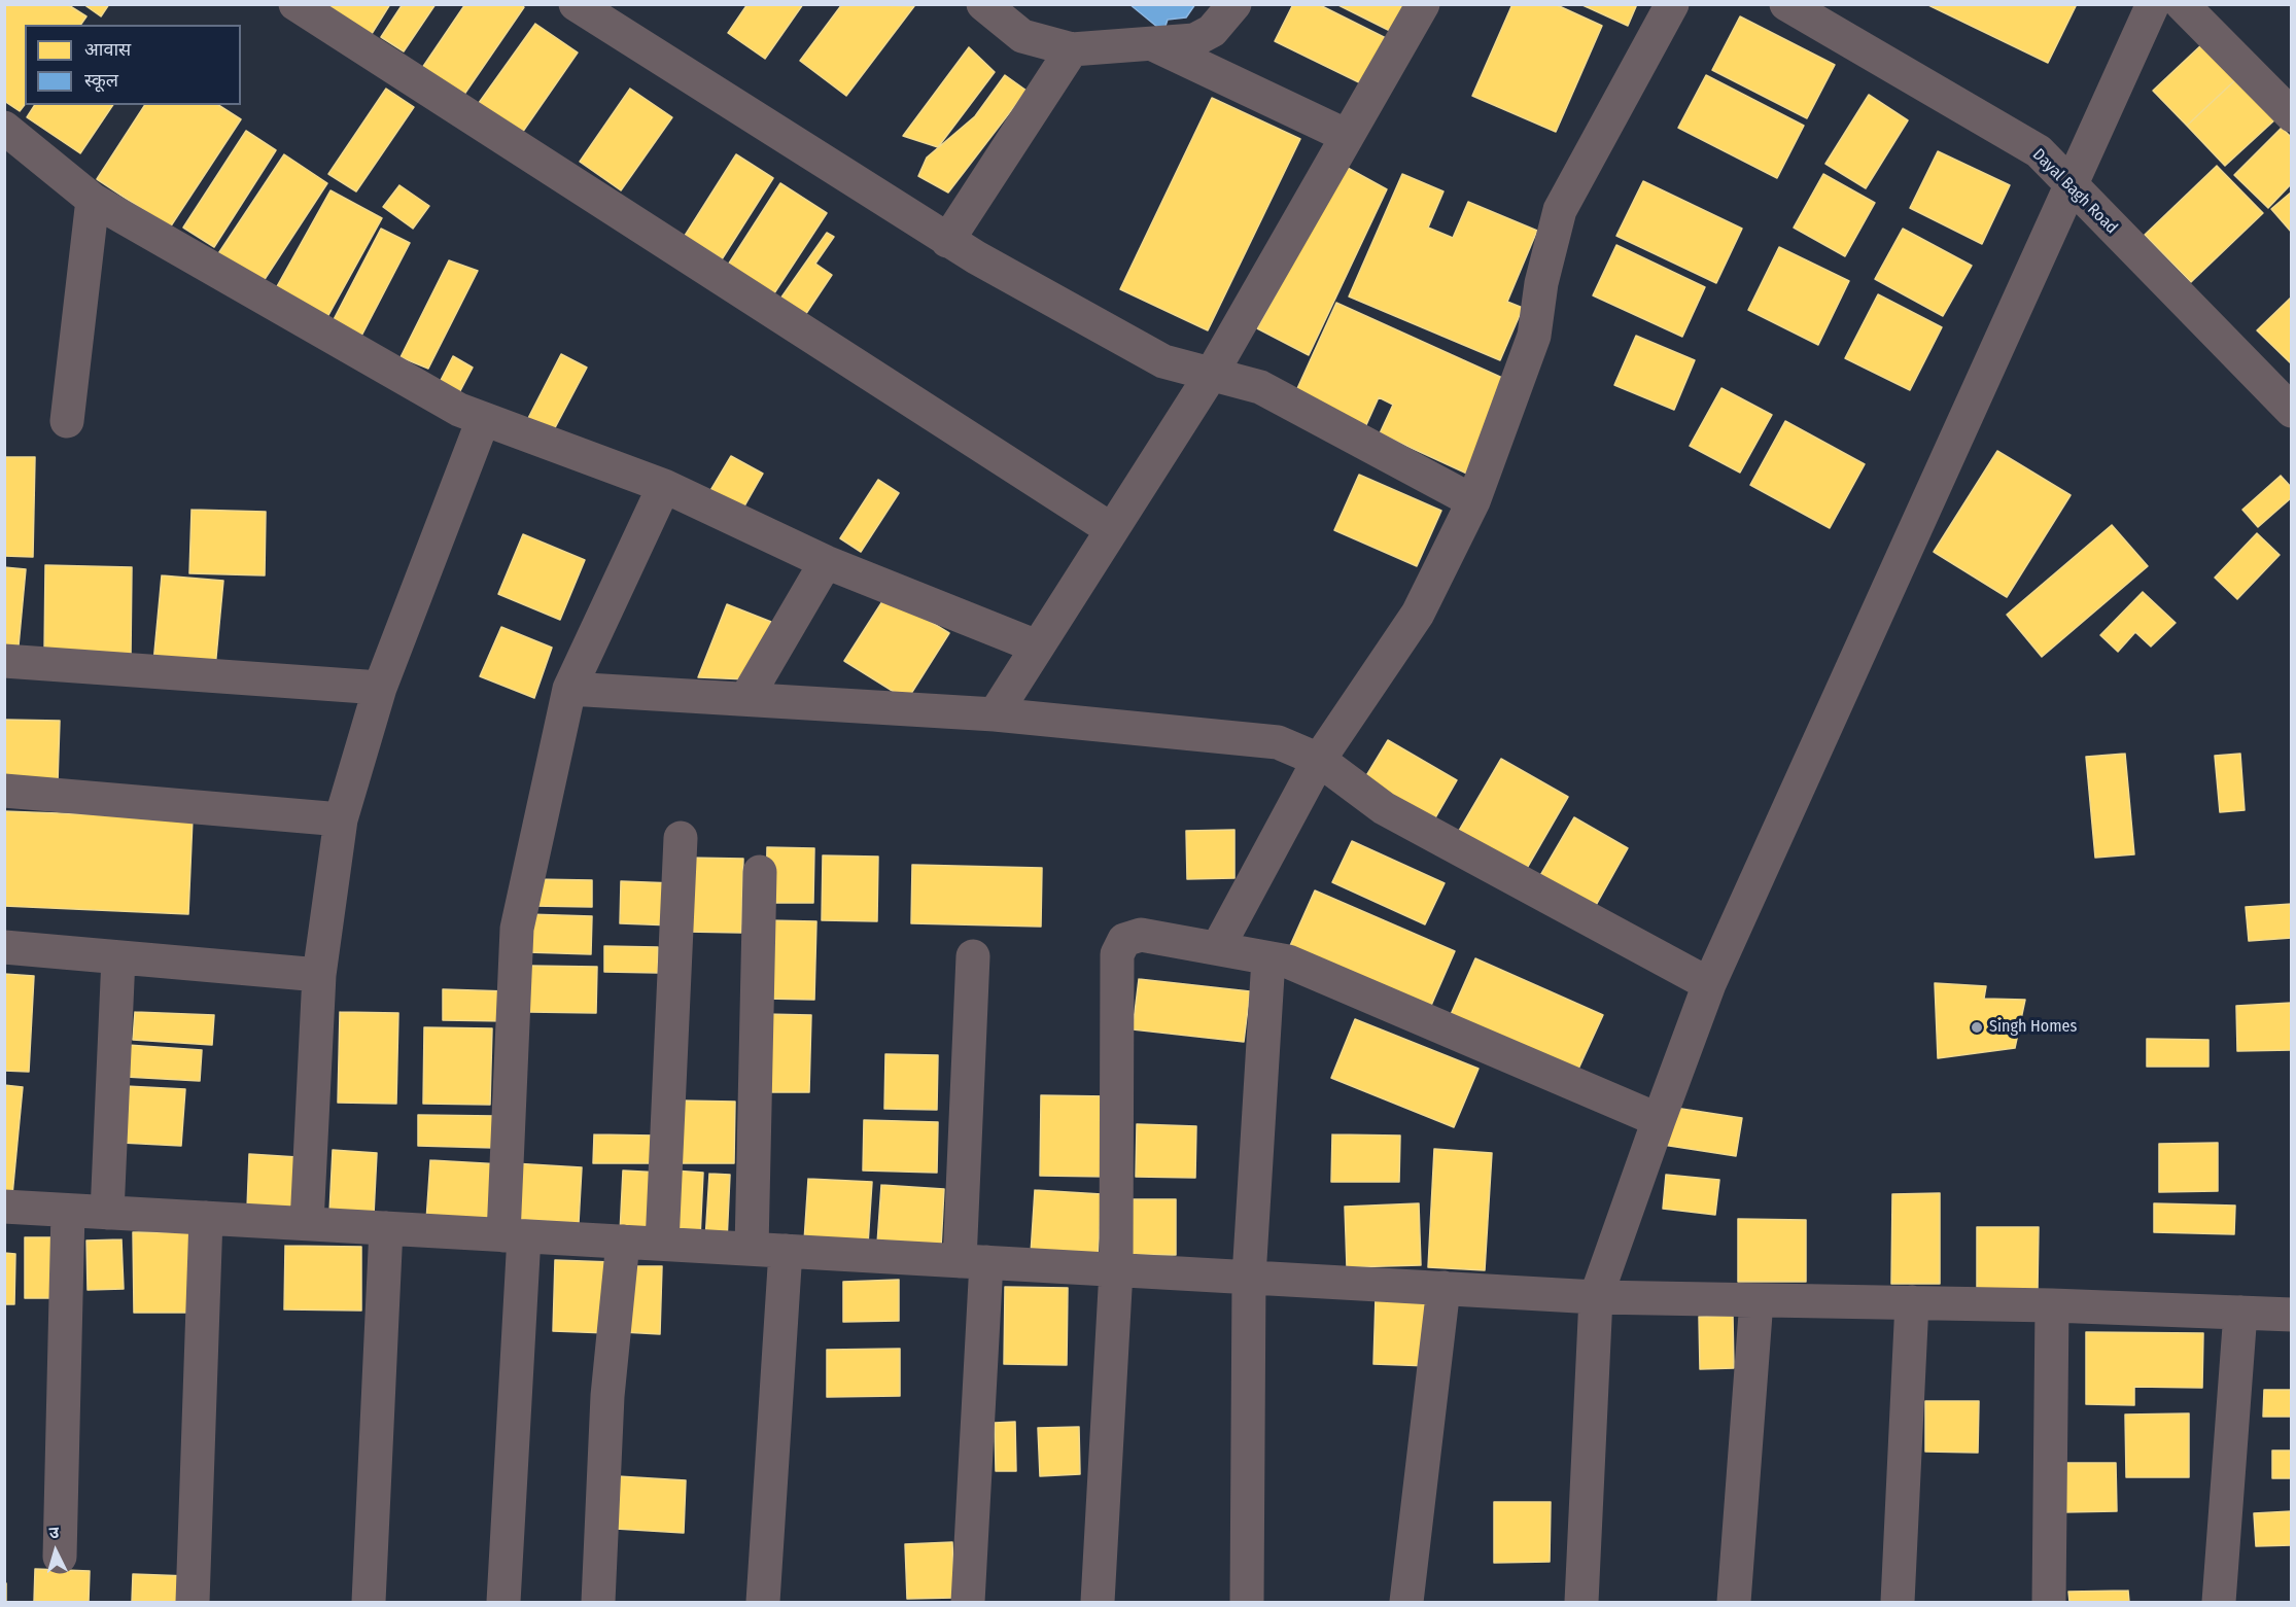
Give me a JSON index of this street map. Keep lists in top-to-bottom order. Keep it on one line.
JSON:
{"streets":{"street":["Dayal Bagh Road"]},"places":["Singh Homes"],"legend":["आवास","स्कूल"],"north":"top"}
